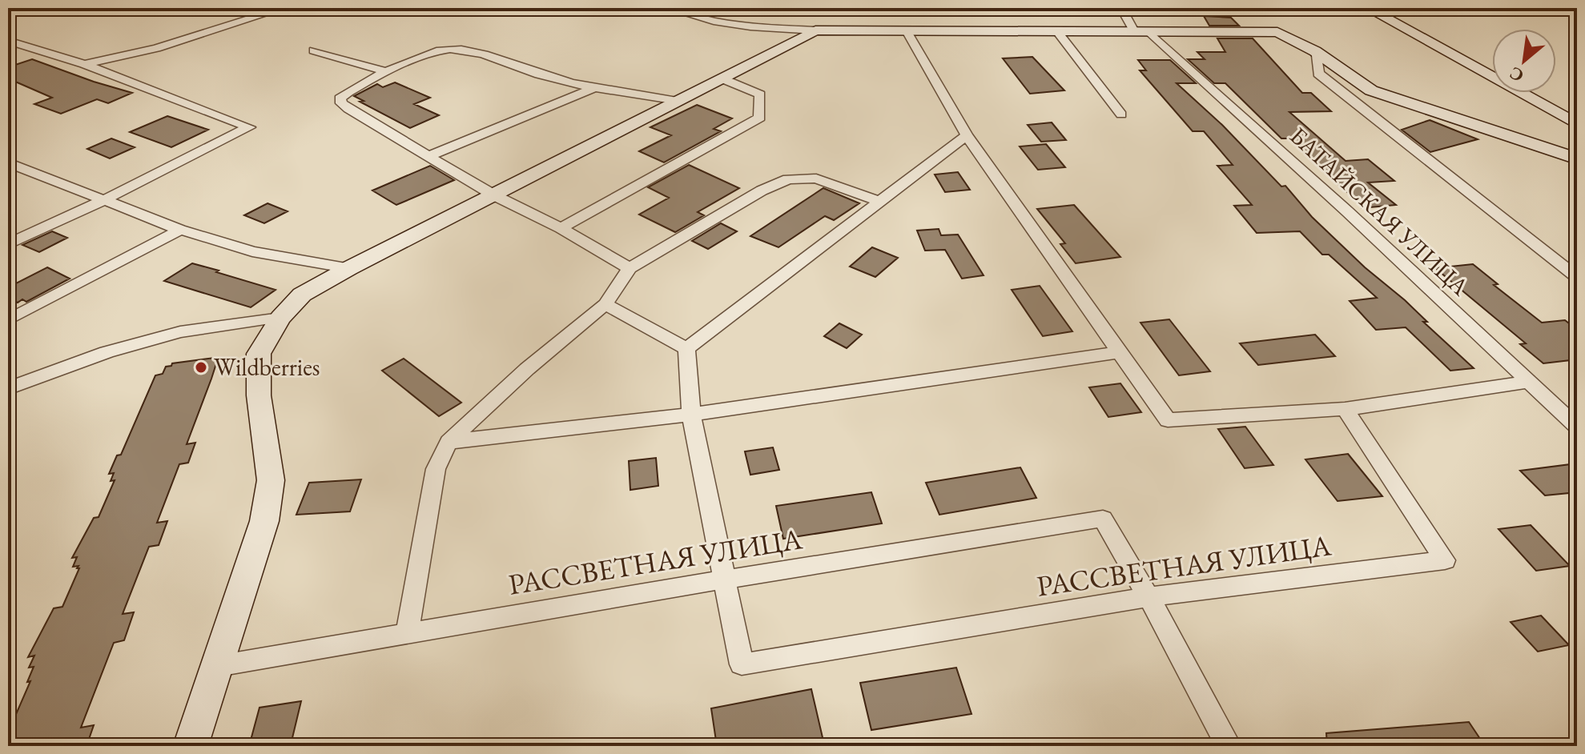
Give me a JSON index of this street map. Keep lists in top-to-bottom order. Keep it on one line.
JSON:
{"streets":{"street":["БАТАЙСКАЯ УЛИЦА","РАССВЕТНАЯ УЛИЦА"]},"places":["Wildberries"],"north":"bottom left"}
